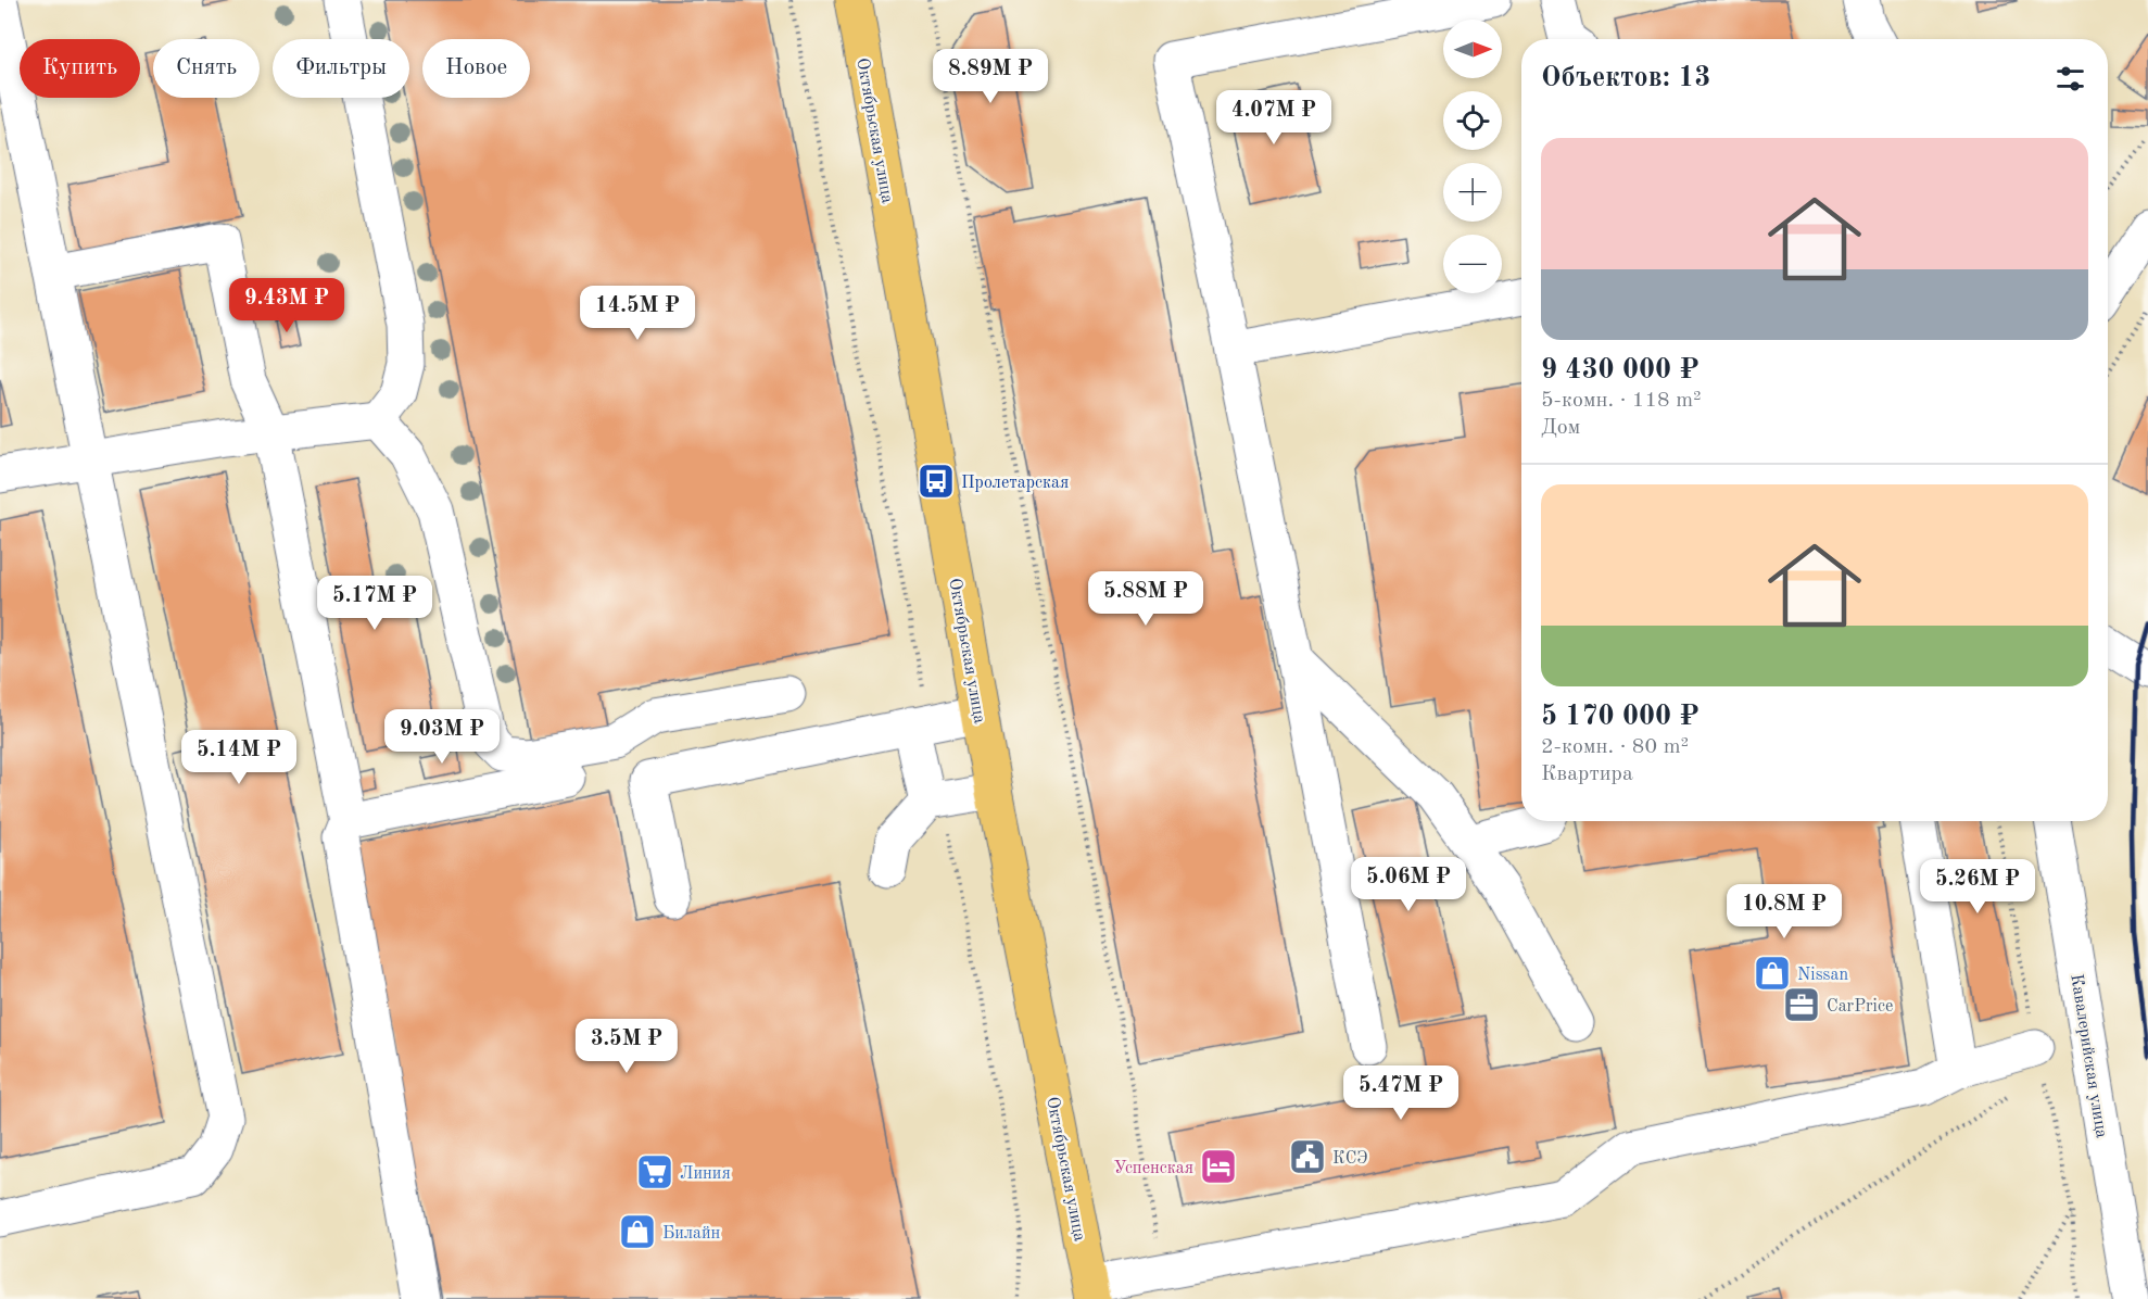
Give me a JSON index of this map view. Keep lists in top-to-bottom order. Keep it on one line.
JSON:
{"streets":{"main road":["Октябрьская улица"],"street":["Кавалерийская улица"]},"places":{"bus stop":["Пролетарская"],"shop":["Nissan","Билайн"],"office":["CarPrice"],"public building":["КСЭ"],"hotel":["Успенская"],"supermarket":["Линия"]},"north":"right","page":{"map_buttons":["+","−"],"chip":["Купить","Снять","Фильтры","Новое"],"heading":"Объектов: 13","price":["8.89M ₽","4.07M ₽","9.43M ₽","14.5M ₽","5.88M ₽","5.17M ₽","9.03M ₽","5.14M ₽","5.06M ₽","5.26M ₽","10.8M ₽","3.5M ₽","5.47M ₽"],"list":[{"name":"9 430 000 ₽","note":"5-комн. · 118 m² · Дом"},{"name":"5 170 000 ₽","note":"2-комн. · 80 m² · Квартира"}]}}
